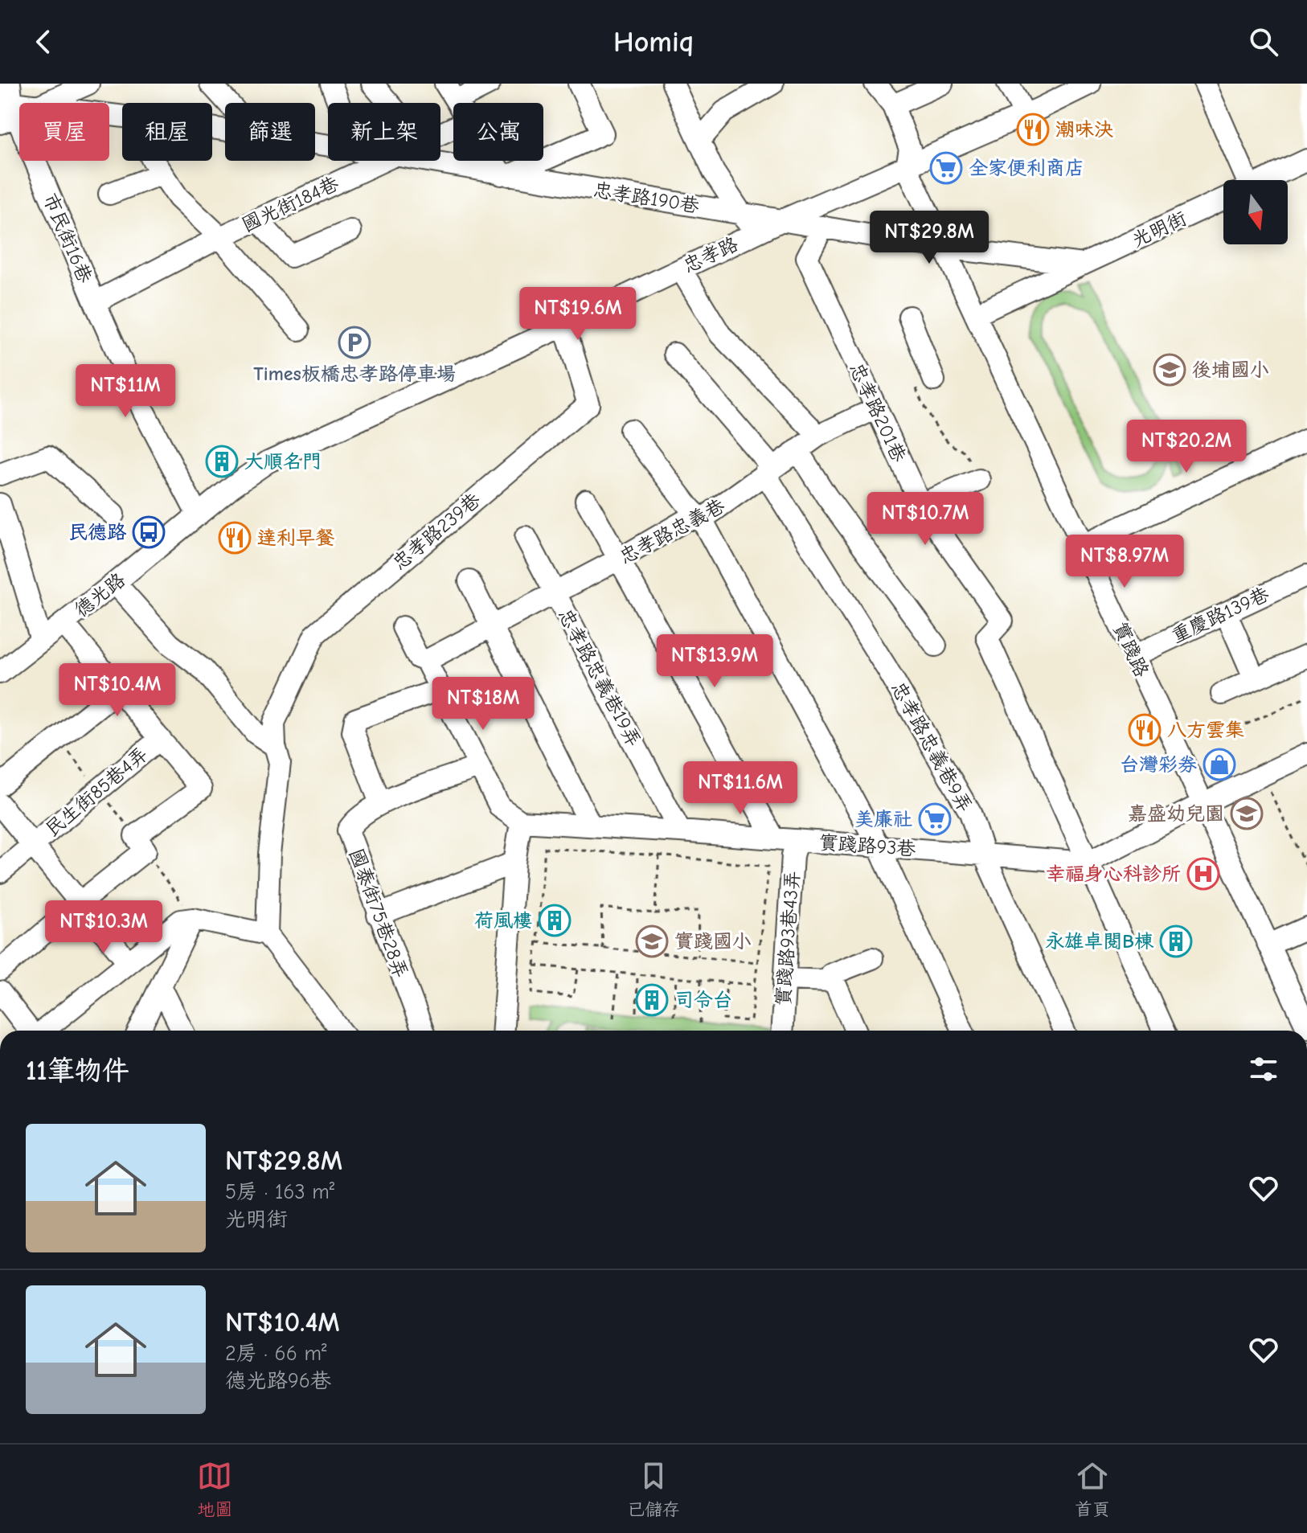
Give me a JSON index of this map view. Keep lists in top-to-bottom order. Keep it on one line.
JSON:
{"streets":{"street":["忠孝路190巷","國光街184巷","光明街","市民街16巷","忠孝路","忠孝路201巷","忠孝路239巷","忠孝路忠義巷","德光路","重慶路139巷","實踐路","忠孝路忠義巷19弄","忠孝路忠義巷9弄","民生街85巷4弄","實踐路93巷","國泰街75巷28弄","實踐路93巷43弄"]},"crossings":[["忠孝路190巷","忠孝路"],["國光街184巷","市民街16巷"],["光明街","實踐路"],["忠孝路","忠孝路239巷"],["忠孝路","德光路"],["忠孝路","實踐路"],["忠孝路201巷","忠孝路忠義巷"],["忠孝路201巷","實踐路93巷"],["忠孝路忠義巷","忠孝路忠義巷19弄"],["忠孝路忠義巷","忠孝路忠義巷9弄"],["重慶路139巷","實踐路"],["忠孝路忠義巷19弄","實踐路93巷"],["忠孝路忠義巷9弄","實踐路93巷"],["實踐路93巷","實踐路93巷43弄"]],"places":{"restaurant":["潮味決","達利早餐","八方雲集"],"supermarket":["全家便利商店","美廉社"],"parking":["Times板橋忠孝路停車場"],"school or university":["後埔國小","嘉盛幼兒園","實踐國小"],"building":["大順名門","荷風樓","永雄卓閱B棟","司令台"],"bus stop":["民德路"],"shop":["台灣彩券"],"hospital":["幸福身心科診所"]},"north":"bottom","page":{"header":"Homiq","chip":["買屋","租屋","篩選","新上架","公寓"],"price":["NT$29.8M","NT$19.6M","NT$11M","NT$20.2M","NT$10.7M","NT$8.97M","NT$13.9M","NT$10.4M","NT$18M","NT$11.6M","NT$10.3M"],"heading":"11筆物件","list":[{"name":"NT$29.8M","note":"5房 · 163 m² · 光明街"},{"name":"NT$10.4M","note":"2房 · 66 m² · 德光路96巷"}],"tabs":["地圖","已儲存","首頁"]}}
